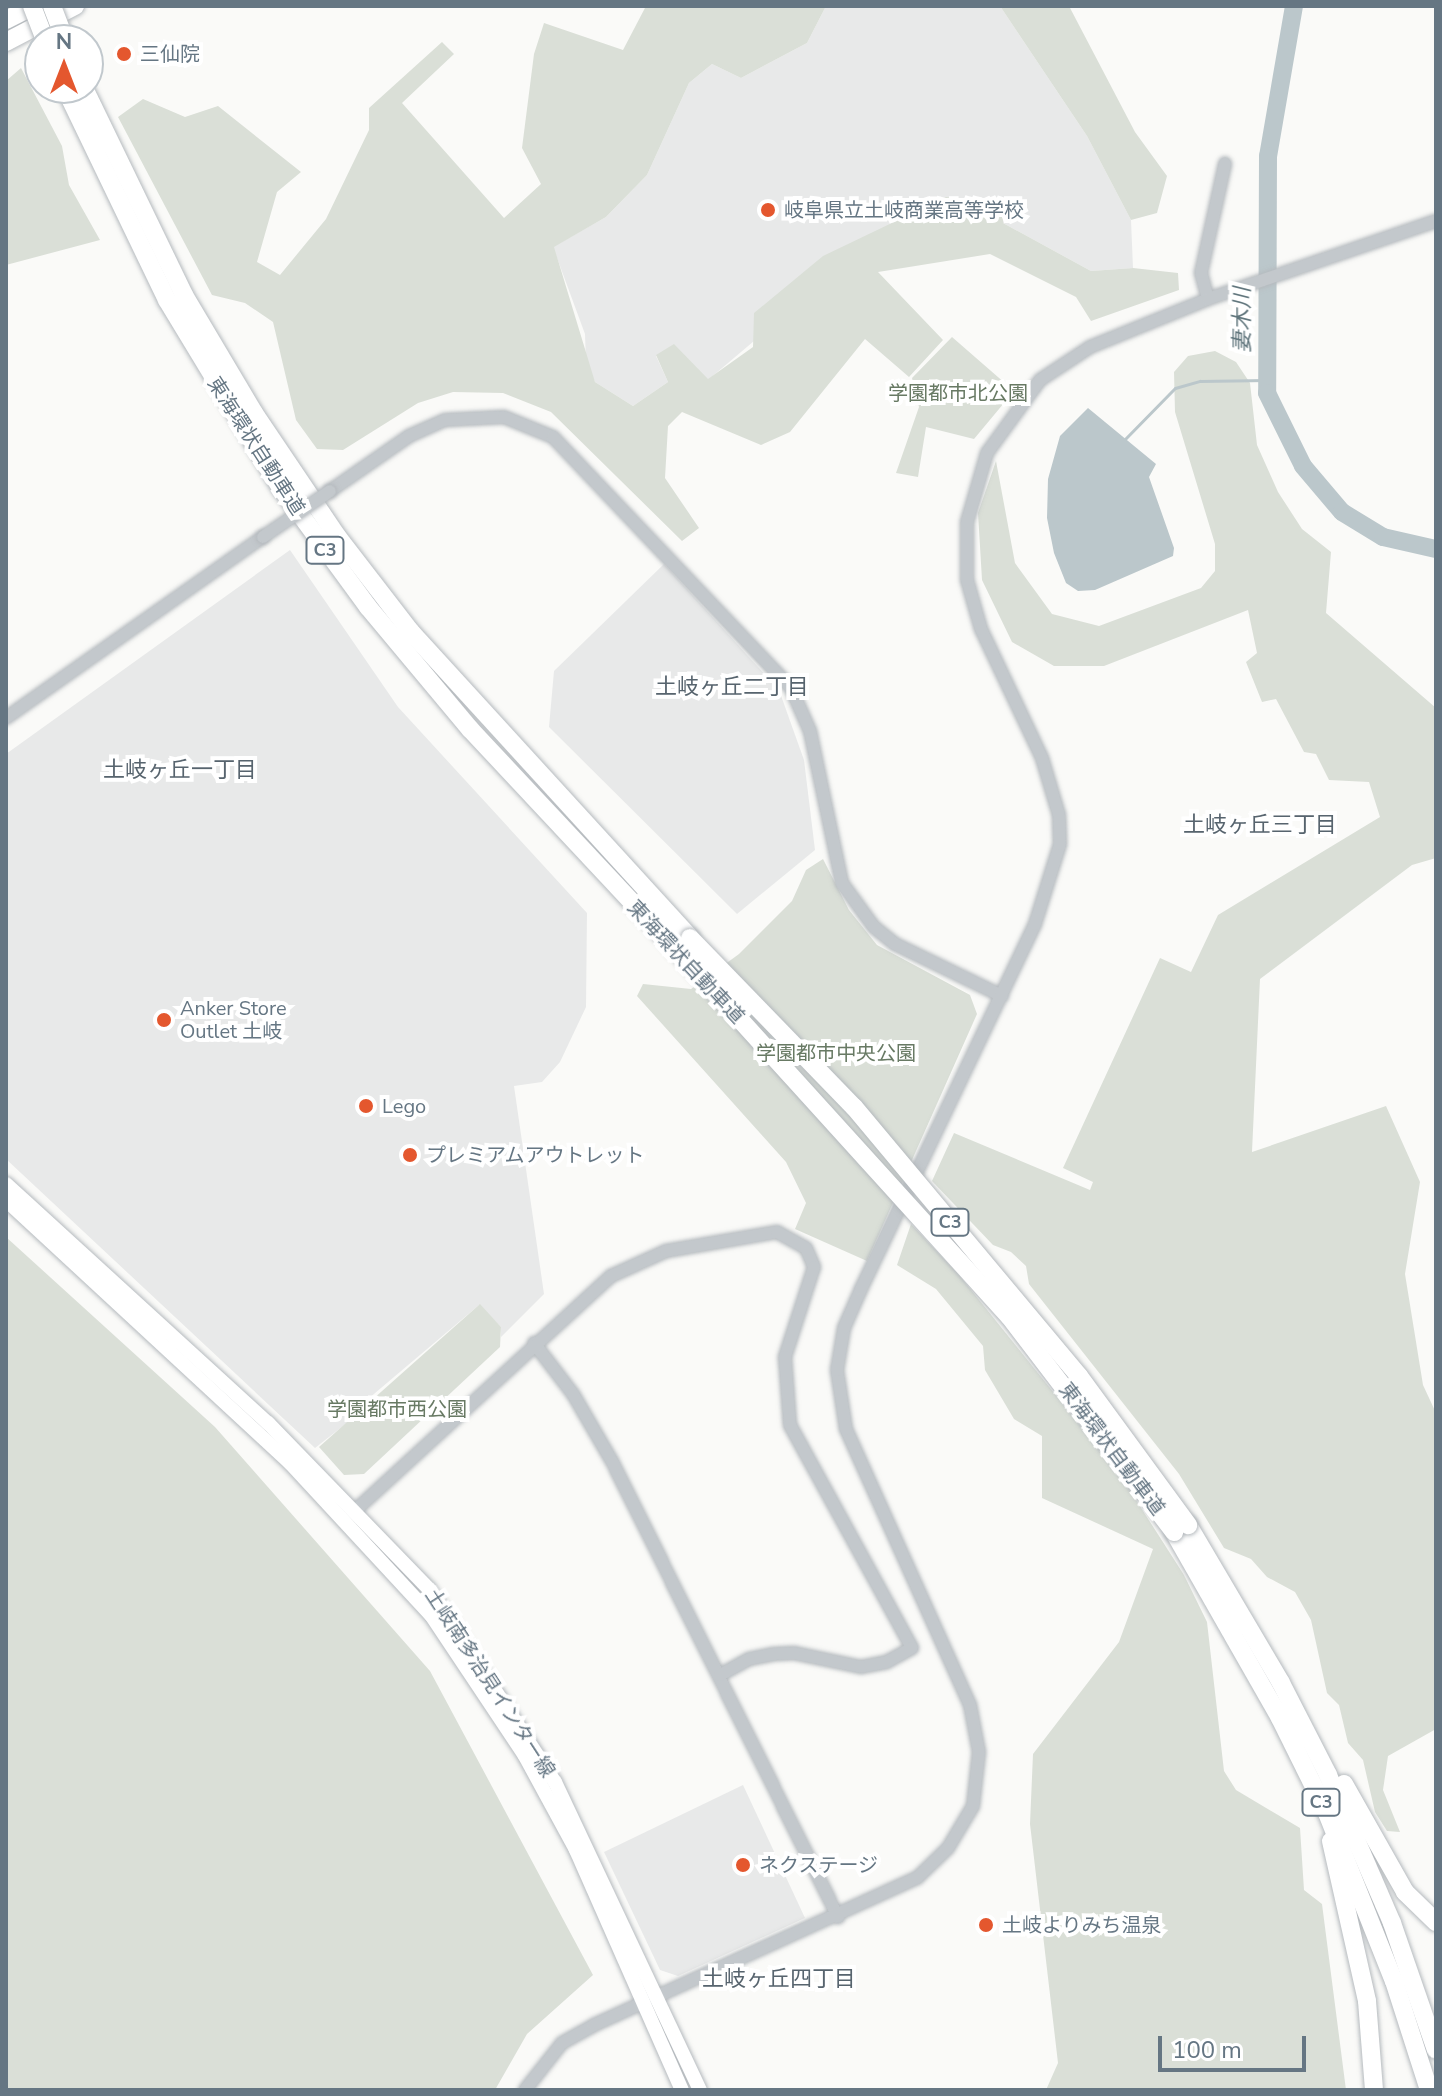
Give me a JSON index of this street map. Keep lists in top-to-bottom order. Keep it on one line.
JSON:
{"streets":{"highway":["東海環状自動車道","C3"],"main road":["土岐南多治見インター線"]},"districts":["土岐ヶ丘二丁目","土岐ヶ丘一丁目","土岐ヶ丘三丁目","土岐ヶ丘四丁目"],"water":["妻木川"],"parks":["学園都市北公園","学園都市中央公園","学園都市西公園"],"places":["三仙院","岐阜県立土岐商業高等学校","Anker Store Outlet 土岐","Lego","プレミアムアウトレット","ネクステージ","土岐よりみち温泉"],"scale_bar":"100 m","north":"top"}
